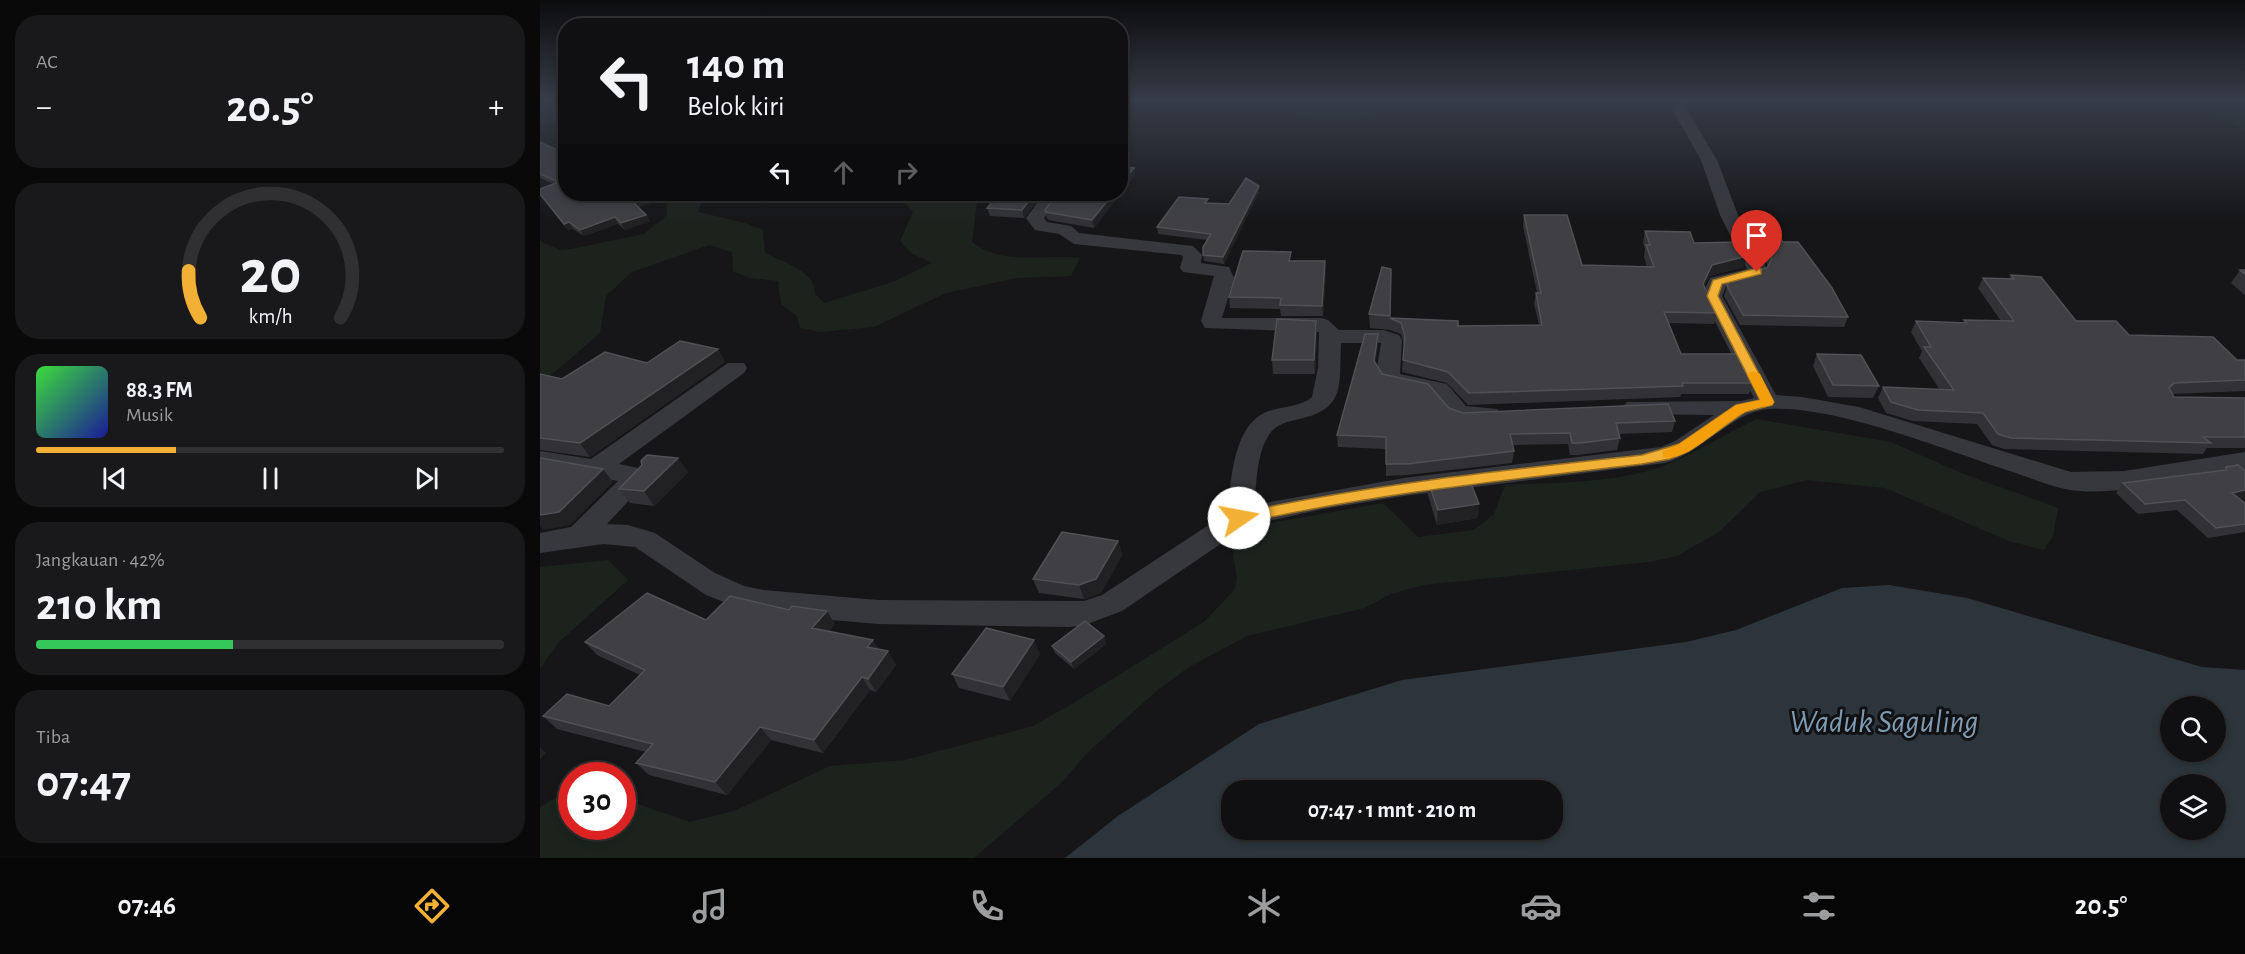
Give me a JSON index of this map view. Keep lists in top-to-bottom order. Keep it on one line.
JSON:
{"water":["Waduk Saguling"],"page":{"tile":["AC",["Jangkauan · 42%","210 km"],["Tiba","07:47"]],"turn":["140 m","Belok kiri"],"heat":["−","20.5°","+"],"song":["88.3 FM","Musik"],"limit":"30","trip":"07:47 · 1 mnt · 210 m","tabs":["07:46","20.5°"],"gauge":["20","km/h"]}}
